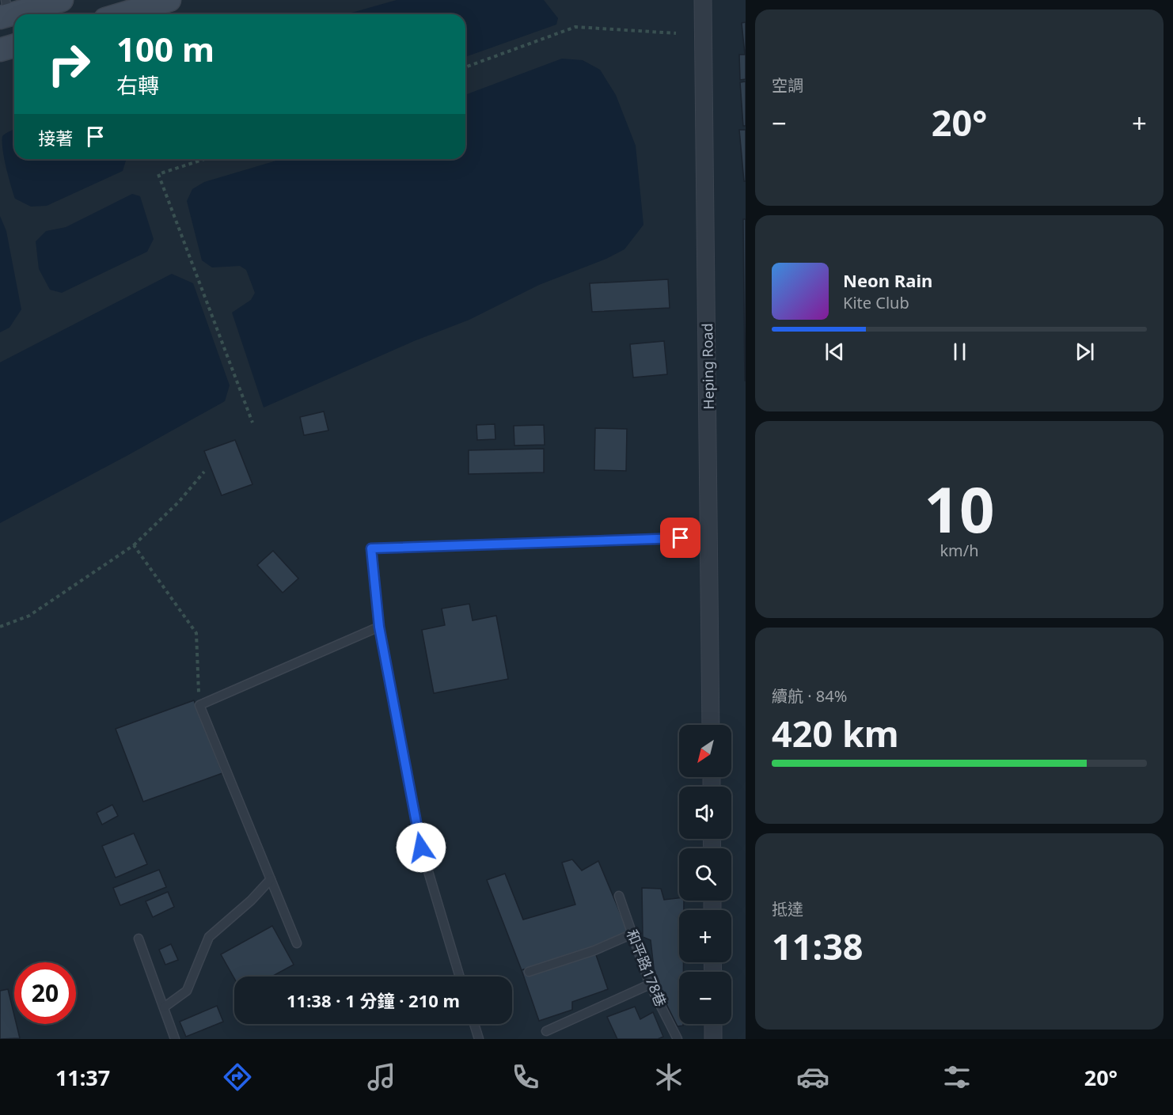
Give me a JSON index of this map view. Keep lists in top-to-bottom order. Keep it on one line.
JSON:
{"streets":{"street":["Heping Road"],"lane":["和平路178巷"]},"north":"bottom left","page":{"tile":["空調",["10","km/h"],["續航 · 84%","420 km"],["抵達","11:38"]],"turn":["100 m","右轉"],"heat":["−","20°","+"],"then":"接著","song":["Neon Rain","Kite Club"],"map_buttons":["+","−"],"limit":"20","trip":"11:38 · 1 分鐘 · 210 m","tabs":["11:37","20°"]}}
